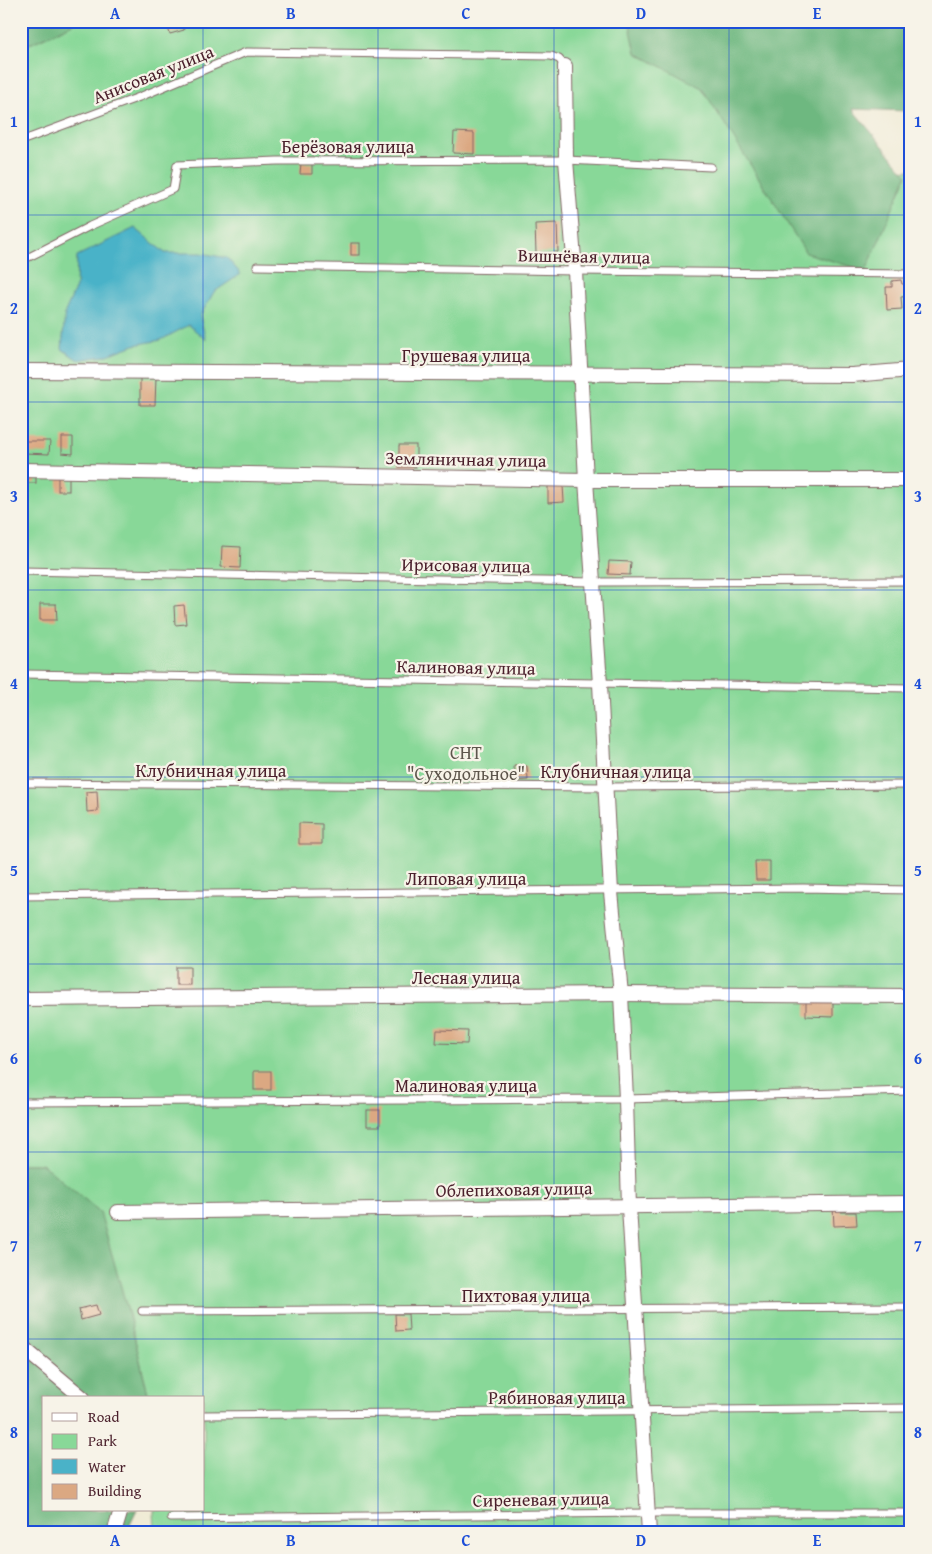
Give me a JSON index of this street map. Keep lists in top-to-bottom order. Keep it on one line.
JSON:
{"streets":{"street":["Грушевая улица","Земляничная улица","Лесная улица","Облепиховая улица"],"lane":["Анисовая улица","Берёзовая улица","Вишнёвая улица","Ирисовая улица","Калиновая улица","Клубничная улица","Липовая улица","Малиновая улица","Пихтовая улица","Рябиновая улица","Сиреневая улица"]},"parks":["СНТ \"Суходольное\""],"legend":["Road","Park","Water","Building"],"grid":{"columns":["A","B","C","D","E"],"rows":["1","2","3","4","5","6","7","8"]}}
